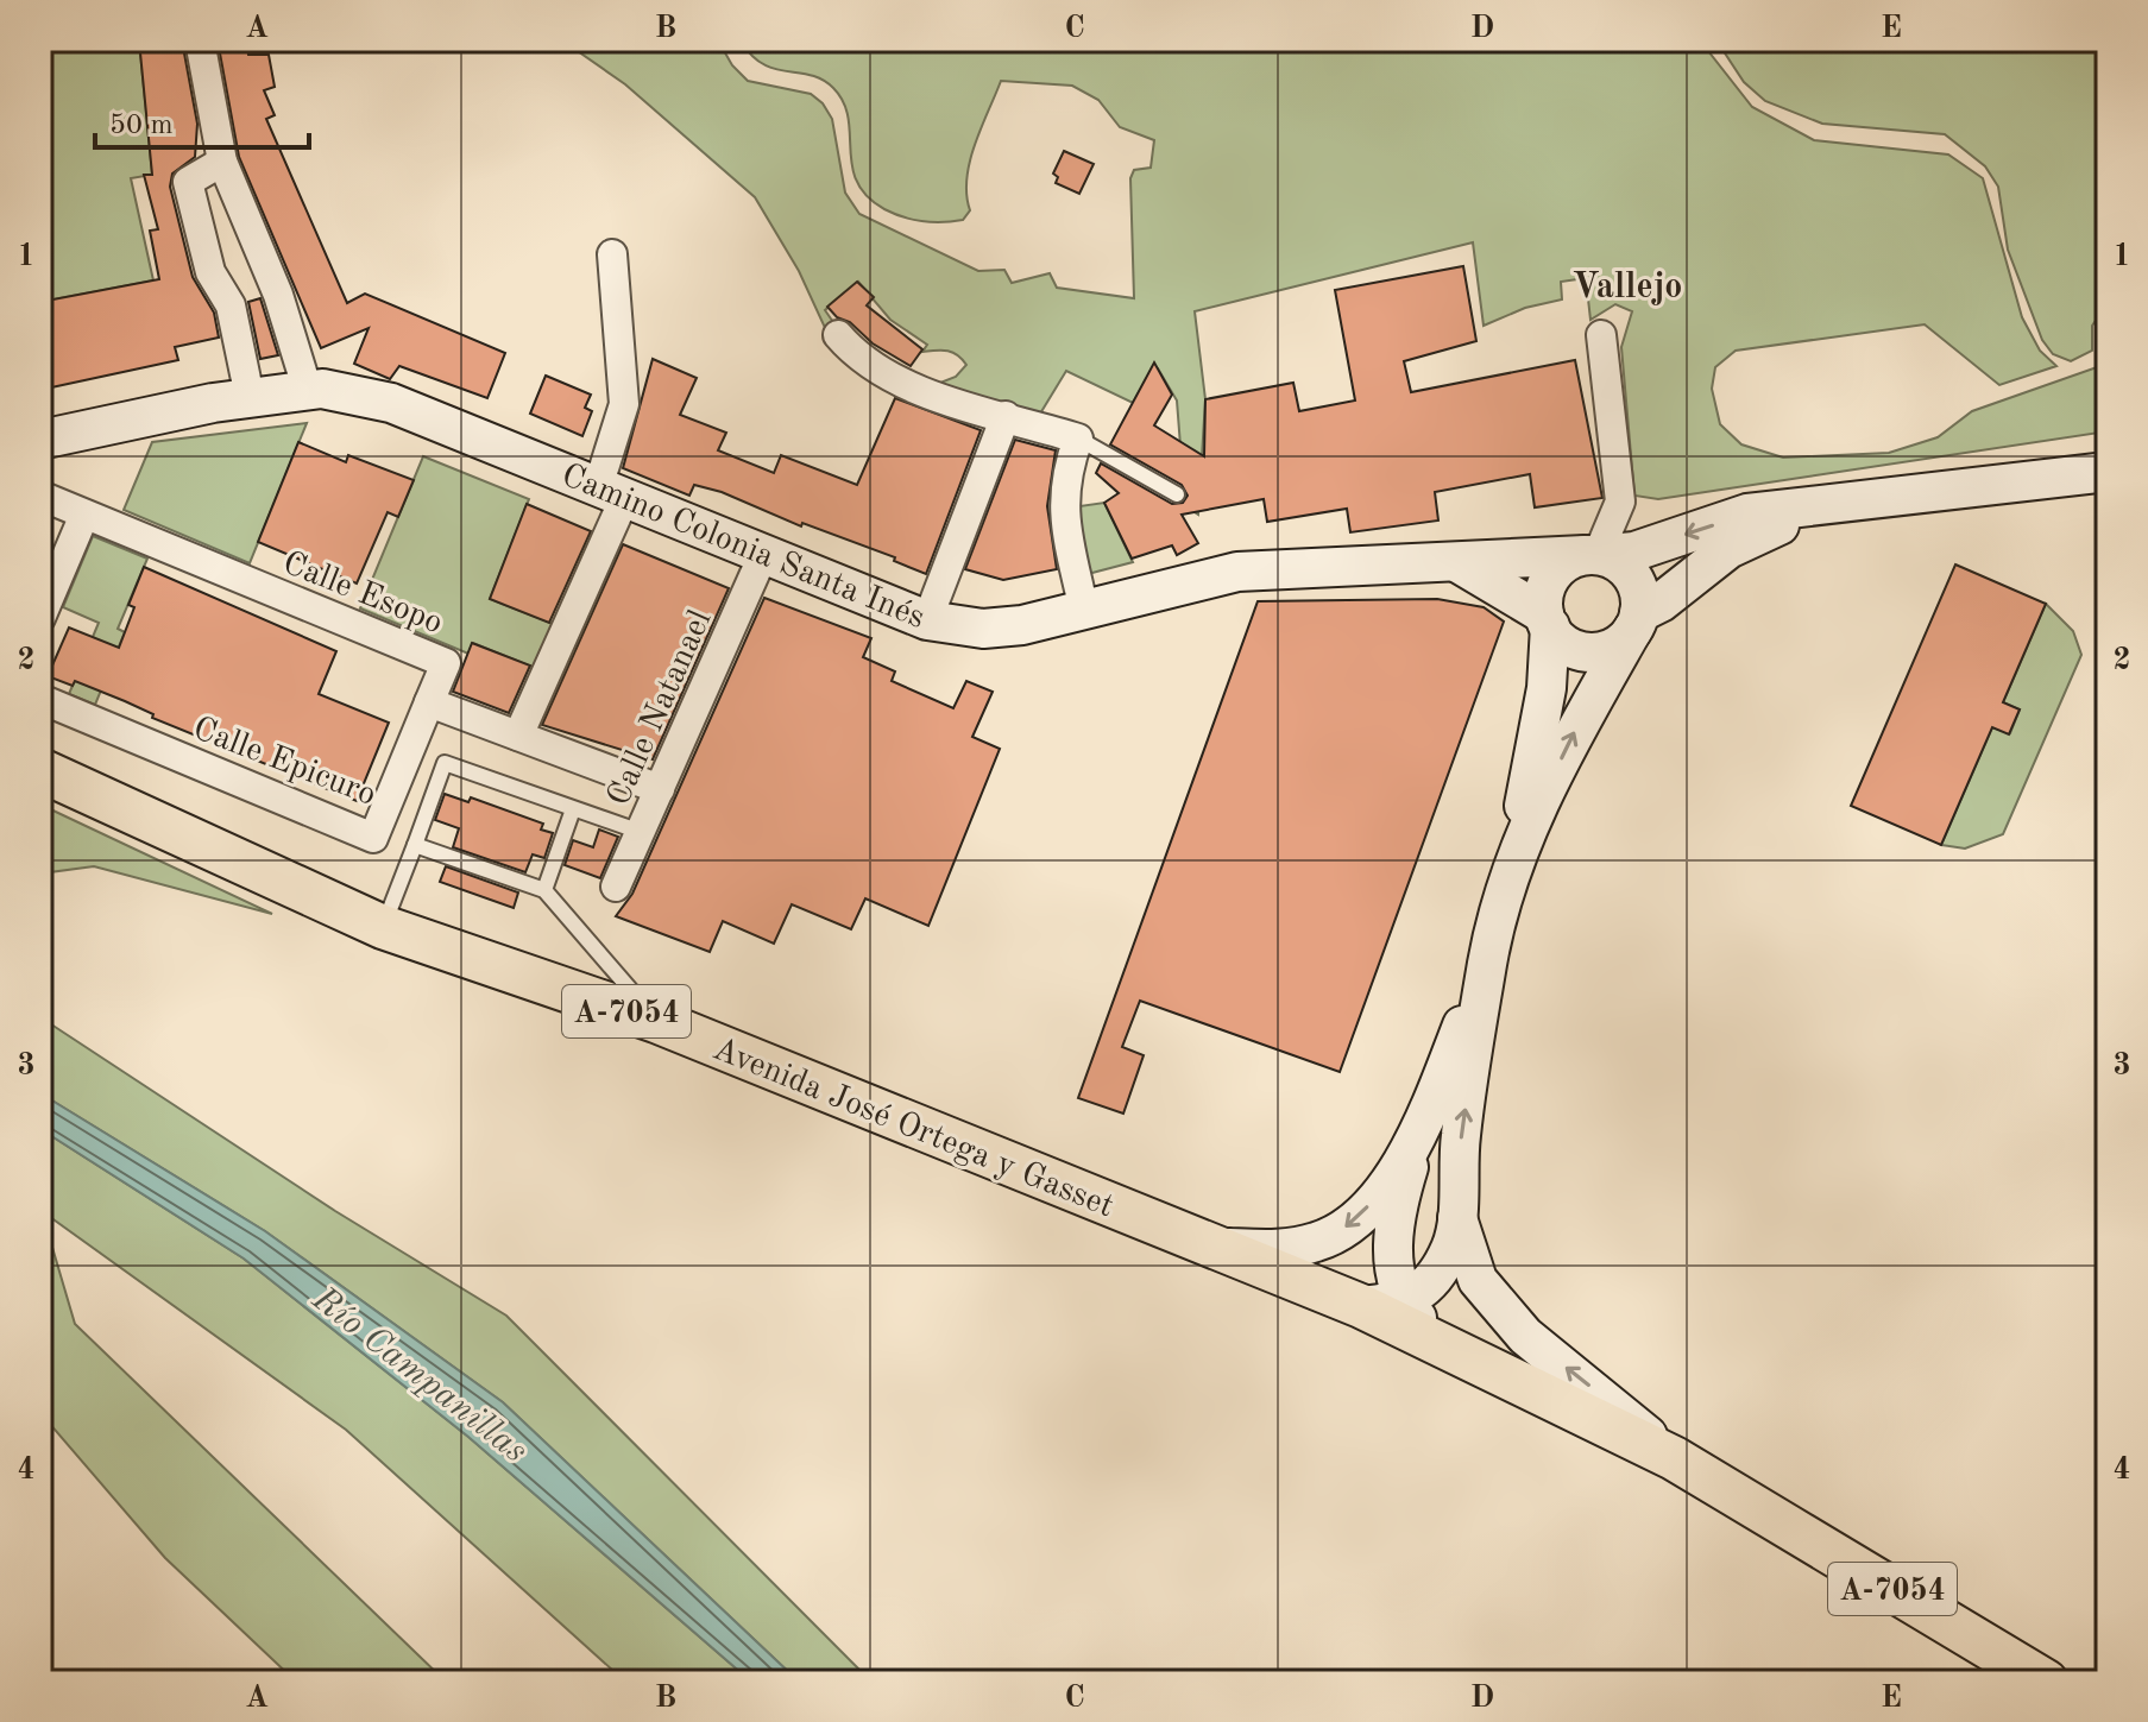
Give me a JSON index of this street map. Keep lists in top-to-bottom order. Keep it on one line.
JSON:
{"streets":{"main road":["Camino Colonia Santa Inés","A-7054","Avenida José Ortega y Gasset"],"street":["Calle Esopo","Calle Natanael","Calle Epicuro"]},"crossings":[["Camino Colonia Santa Inés","Calle Natanael"],["Camino Colonia Santa Inés","Avenida José Ortega y Gasset"],["Calle Esopo","Calle Epicuro"]],"districts":["Vallejo"],"water":["Río Campanillas"],"scale_bar":"50 m","grid":{"columns":["A","B","C","D","E"],"rows":["1","2","3","4"]}}
